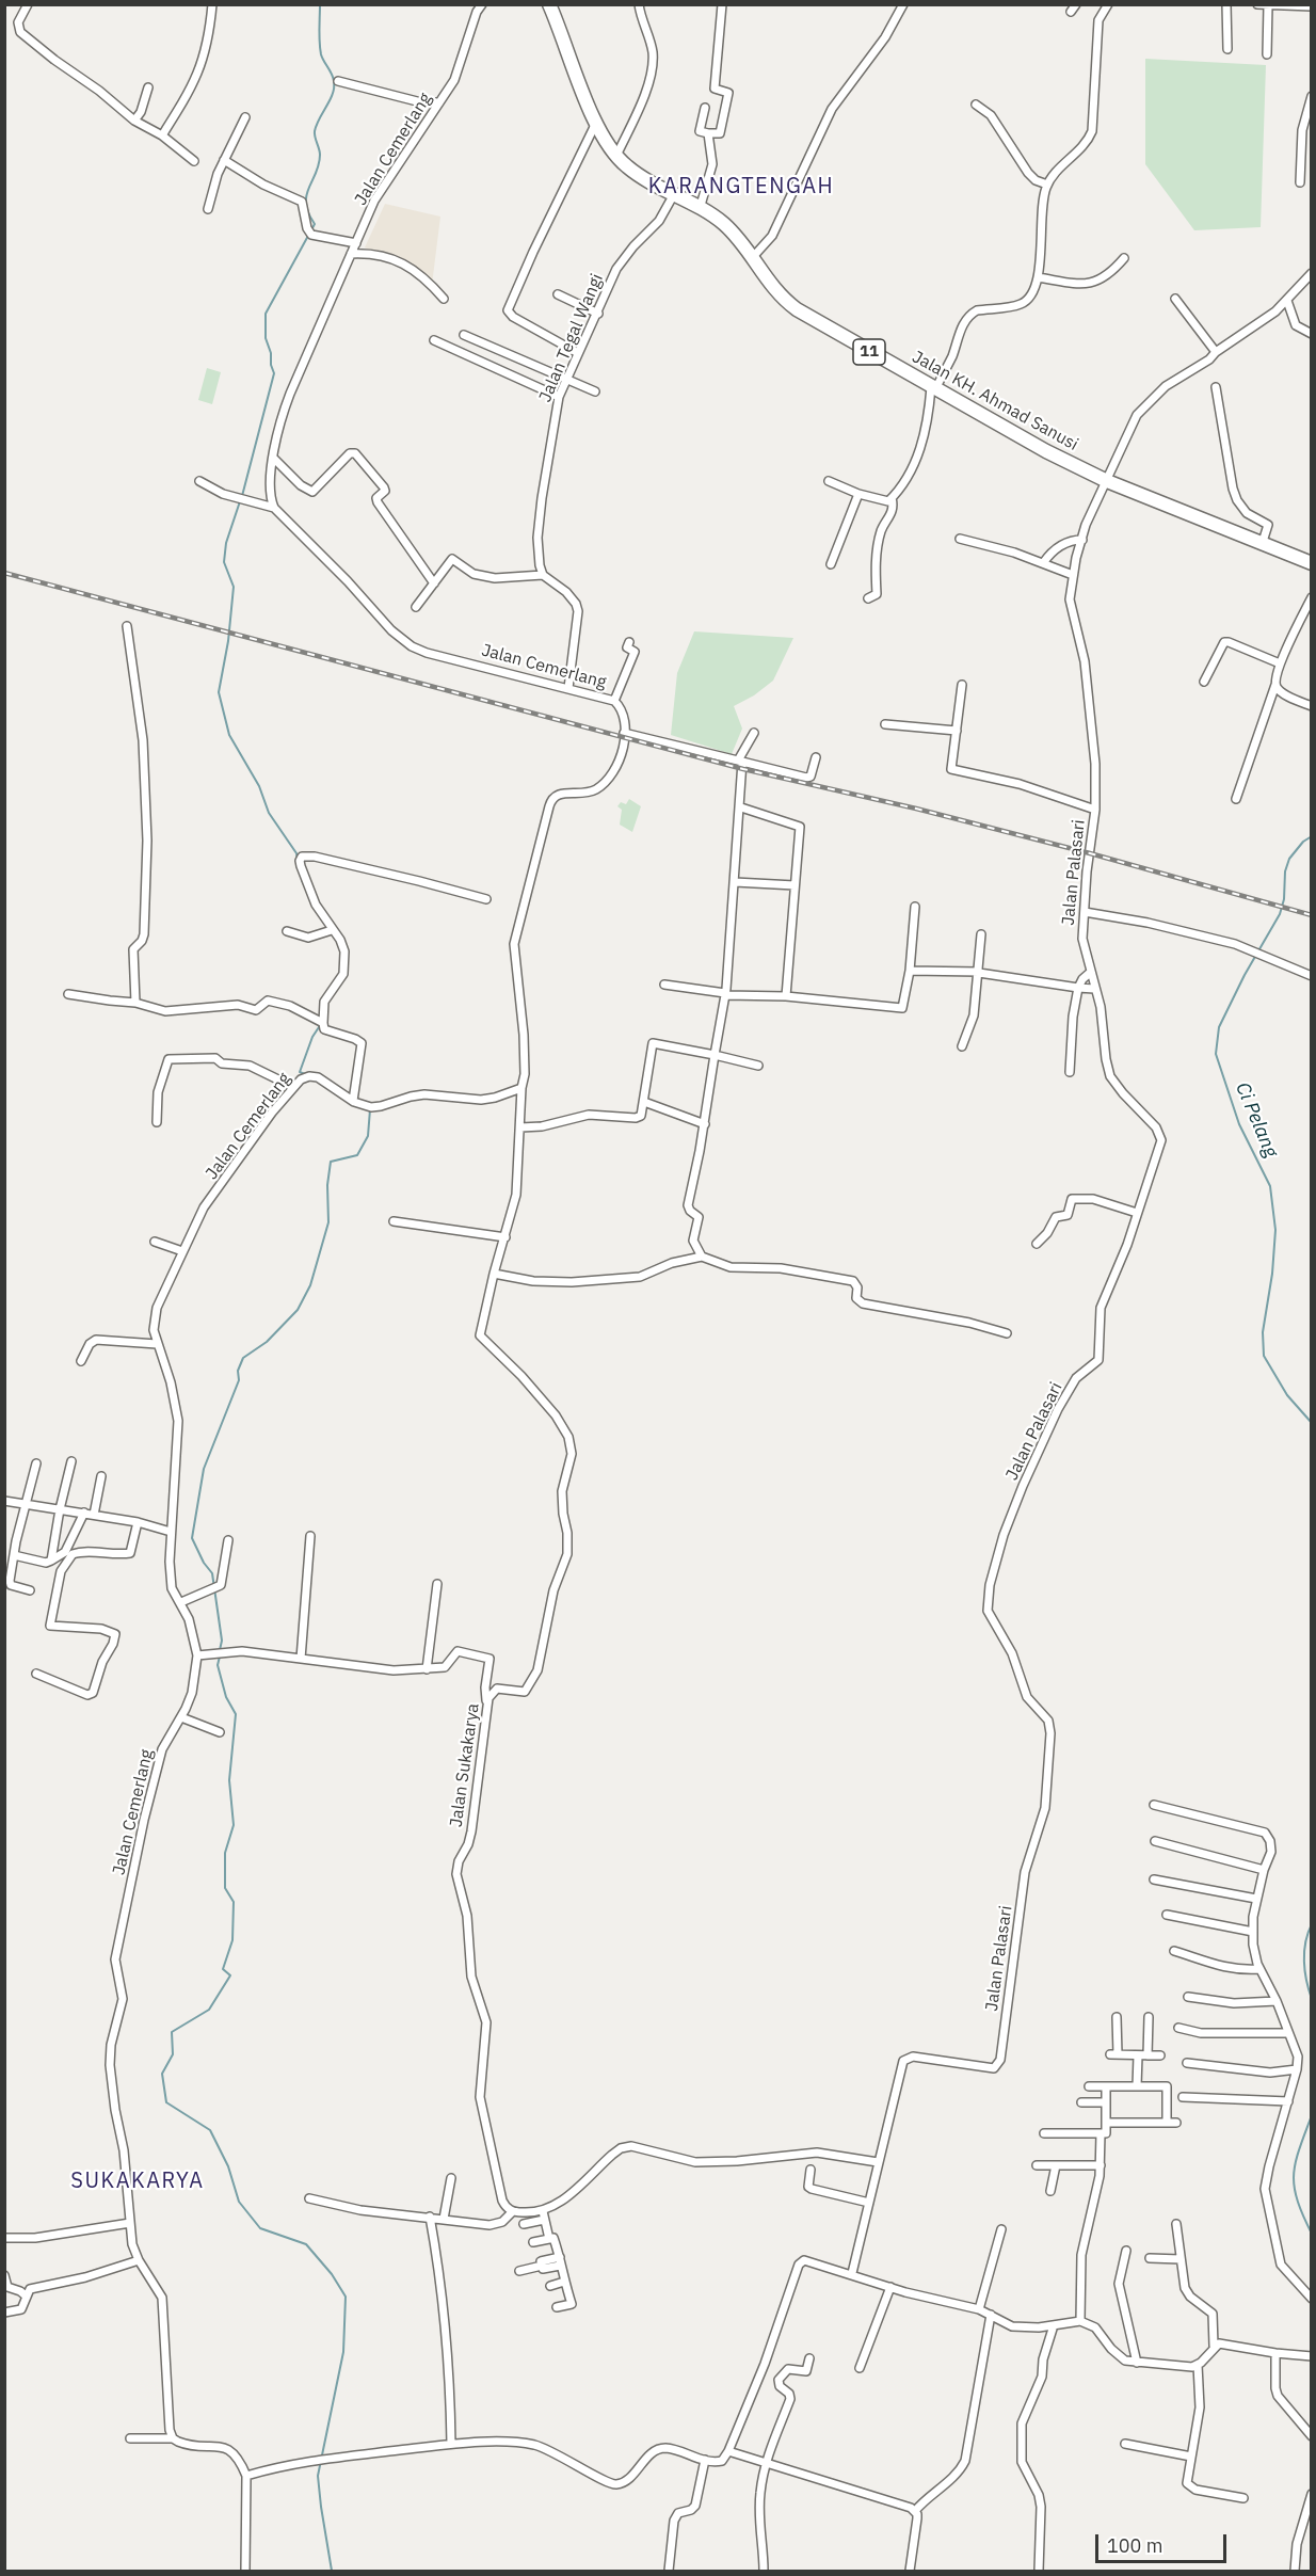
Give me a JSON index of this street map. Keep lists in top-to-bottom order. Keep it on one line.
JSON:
{"streets":{"highway":["11","Jalan KH. Ahmad Sanusi"],"street":["Jalan Cemerlang","Jalan Tegal Wangi","Jalan Palasari","Jalan Sukakarya"]},"crossings":[["Jalan Cemerlang","Jalan Sukakarya"],["Jalan Tegal Wangi","Jalan KH. Ahmad Sanusi"],["Jalan KH. Ahmad Sanusi","Jalan Palasari"]],"districts":["KARANGTENGAH","SUKAKARYA"],"water":["Ci Pelang"],"scale_bar":"100 m"}
